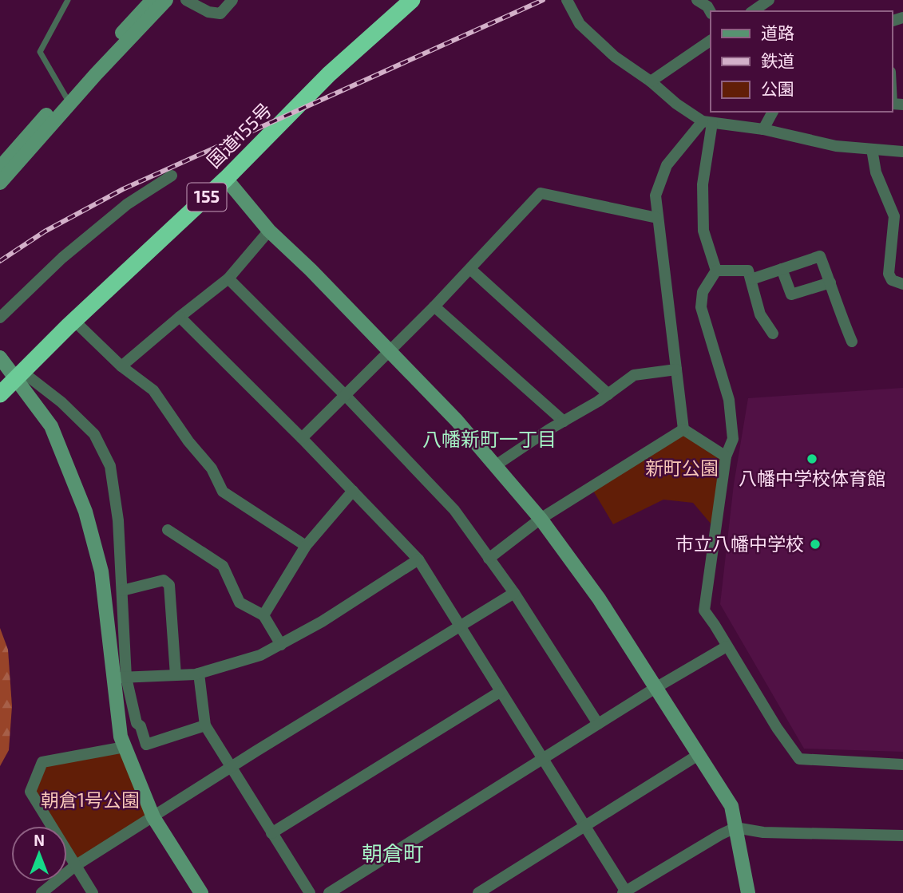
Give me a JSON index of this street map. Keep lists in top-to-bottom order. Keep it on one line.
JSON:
{"streets":{"highway":["国道155号","155"]},"districts":["八幡新町一丁目","朝倉町"],"parks":["新町公園","朝倉1号公園"],"places":["八幡中学校体育館","市立八幡中学校"],"legend":["道路","鉄道","公園"],"north":"top"}
